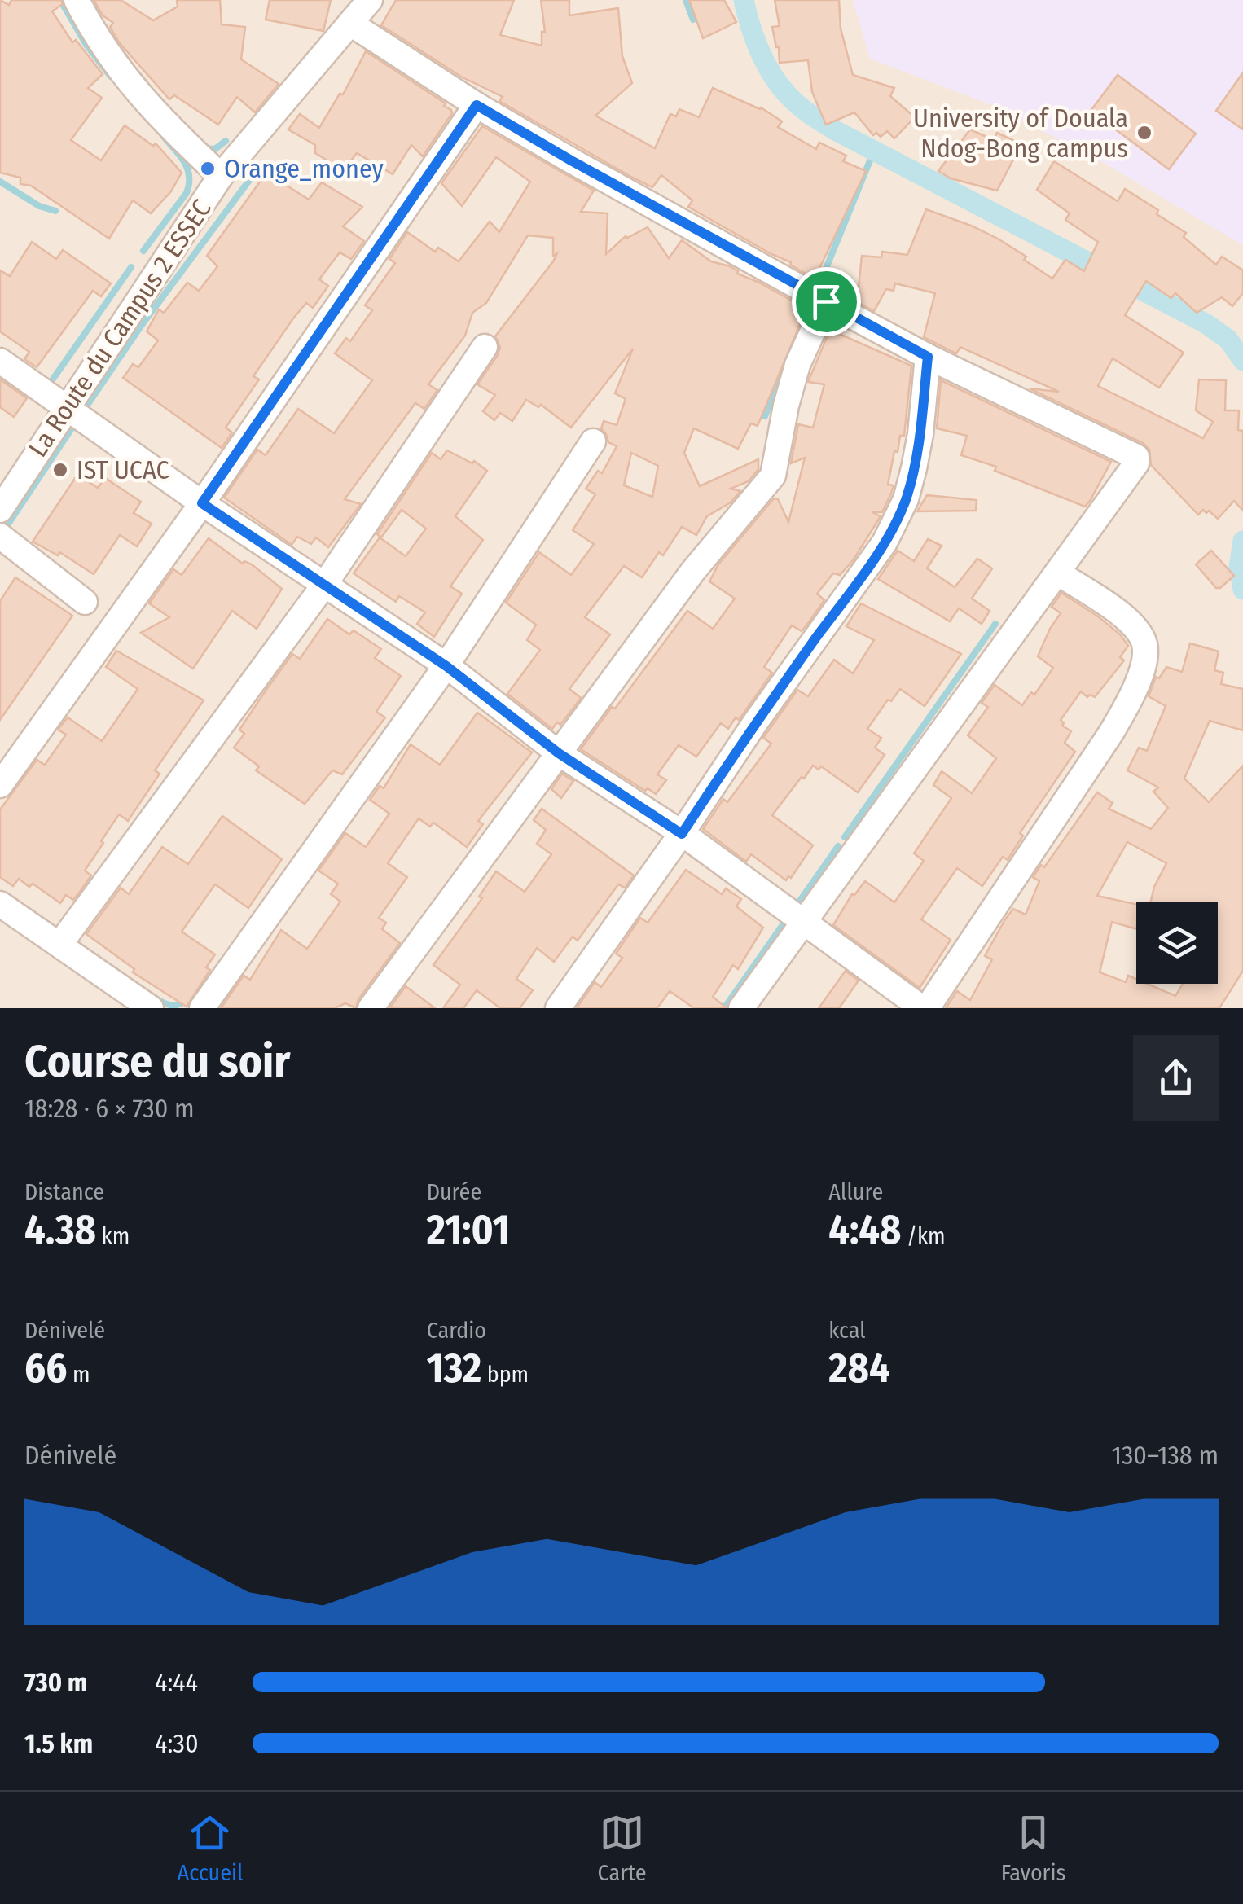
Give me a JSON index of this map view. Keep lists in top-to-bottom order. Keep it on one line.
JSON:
{"streets":{"street":["La Route du Campus 2 ESSEC"]},"places":["University of Douala Ndog-Bong campus","Orange_money","IST UCAC"],"page":{"heading":["Course du soir","18:28 · 6 × 730 m"],"stats":[["Distance","4.38 km"],["Durée","21:01"],["Allure","4:48 /km"],["Dénivelé","66 m"],["Cardio","132 bpm"],["kcal","284"]],"chart":["Dénivelé","130–138 m"],"list":[{"name":"730 m","note":"4:44"},{"name":"1.5 km","note":"4:30"}],"tabs":["Accueil","Carte","Favoris"]}}
